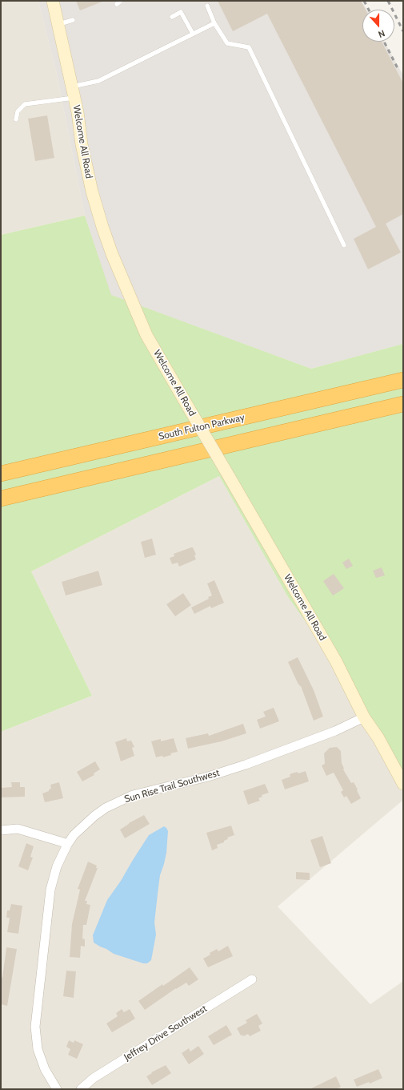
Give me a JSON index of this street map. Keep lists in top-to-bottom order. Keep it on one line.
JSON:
{"streets":{"highway":["South Fulton Parkway"],"street":["Welcome All Road","Sun Rise Trail Southwest","Jeffrey Drive Southwest"]},"crossings":[["Welcome All Road","Sun Rise Trail Southwest"]],"north":"bottom"}
